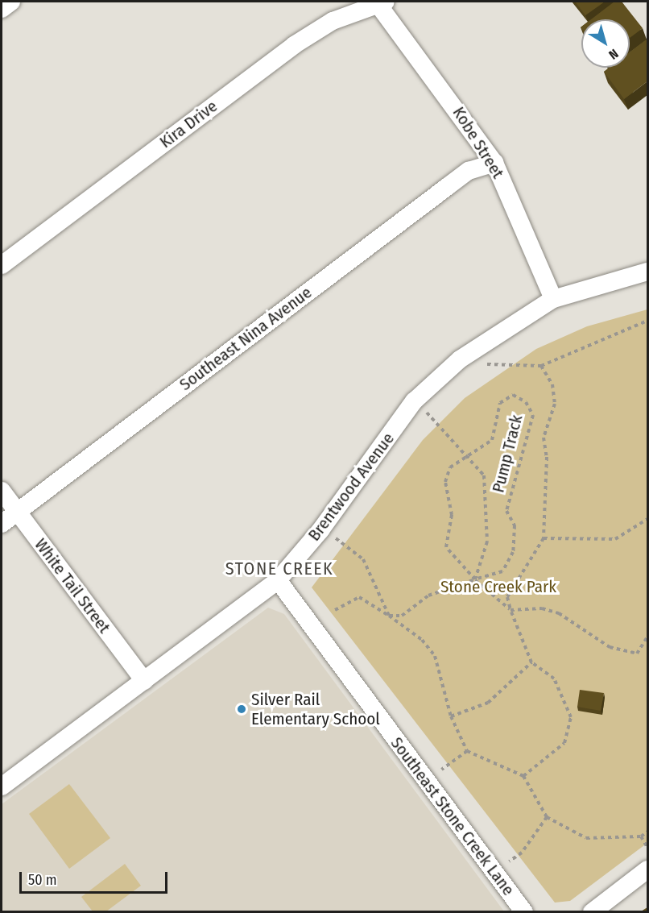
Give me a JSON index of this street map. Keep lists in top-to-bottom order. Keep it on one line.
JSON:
{"streets":{"street":["Kira Drive","Kobe Street","Southeast Nina Avenue","Brentwood Avenue","White Tail Street","Southeast Stone Creek Lane"],"path":["Pump Track"]},"crossings":[["Kira Drive","Kobe Street"],["Kobe Street","Southeast Nina Avenue"],["Kobe Street","Brentwood Avenue"],["Southeast Nina Avenue","White Tail Street"],["Brentwood Avenue","White Tail Street"],["Brentwood Avenue","Southeast Stone Creek Lane"]],"districts":["STONE CREEK"],"parks":["Stone Creek Park"],"places":["Silver Rail Elementary School"],"scale_bar":"50 m","north":"bottom right"}
